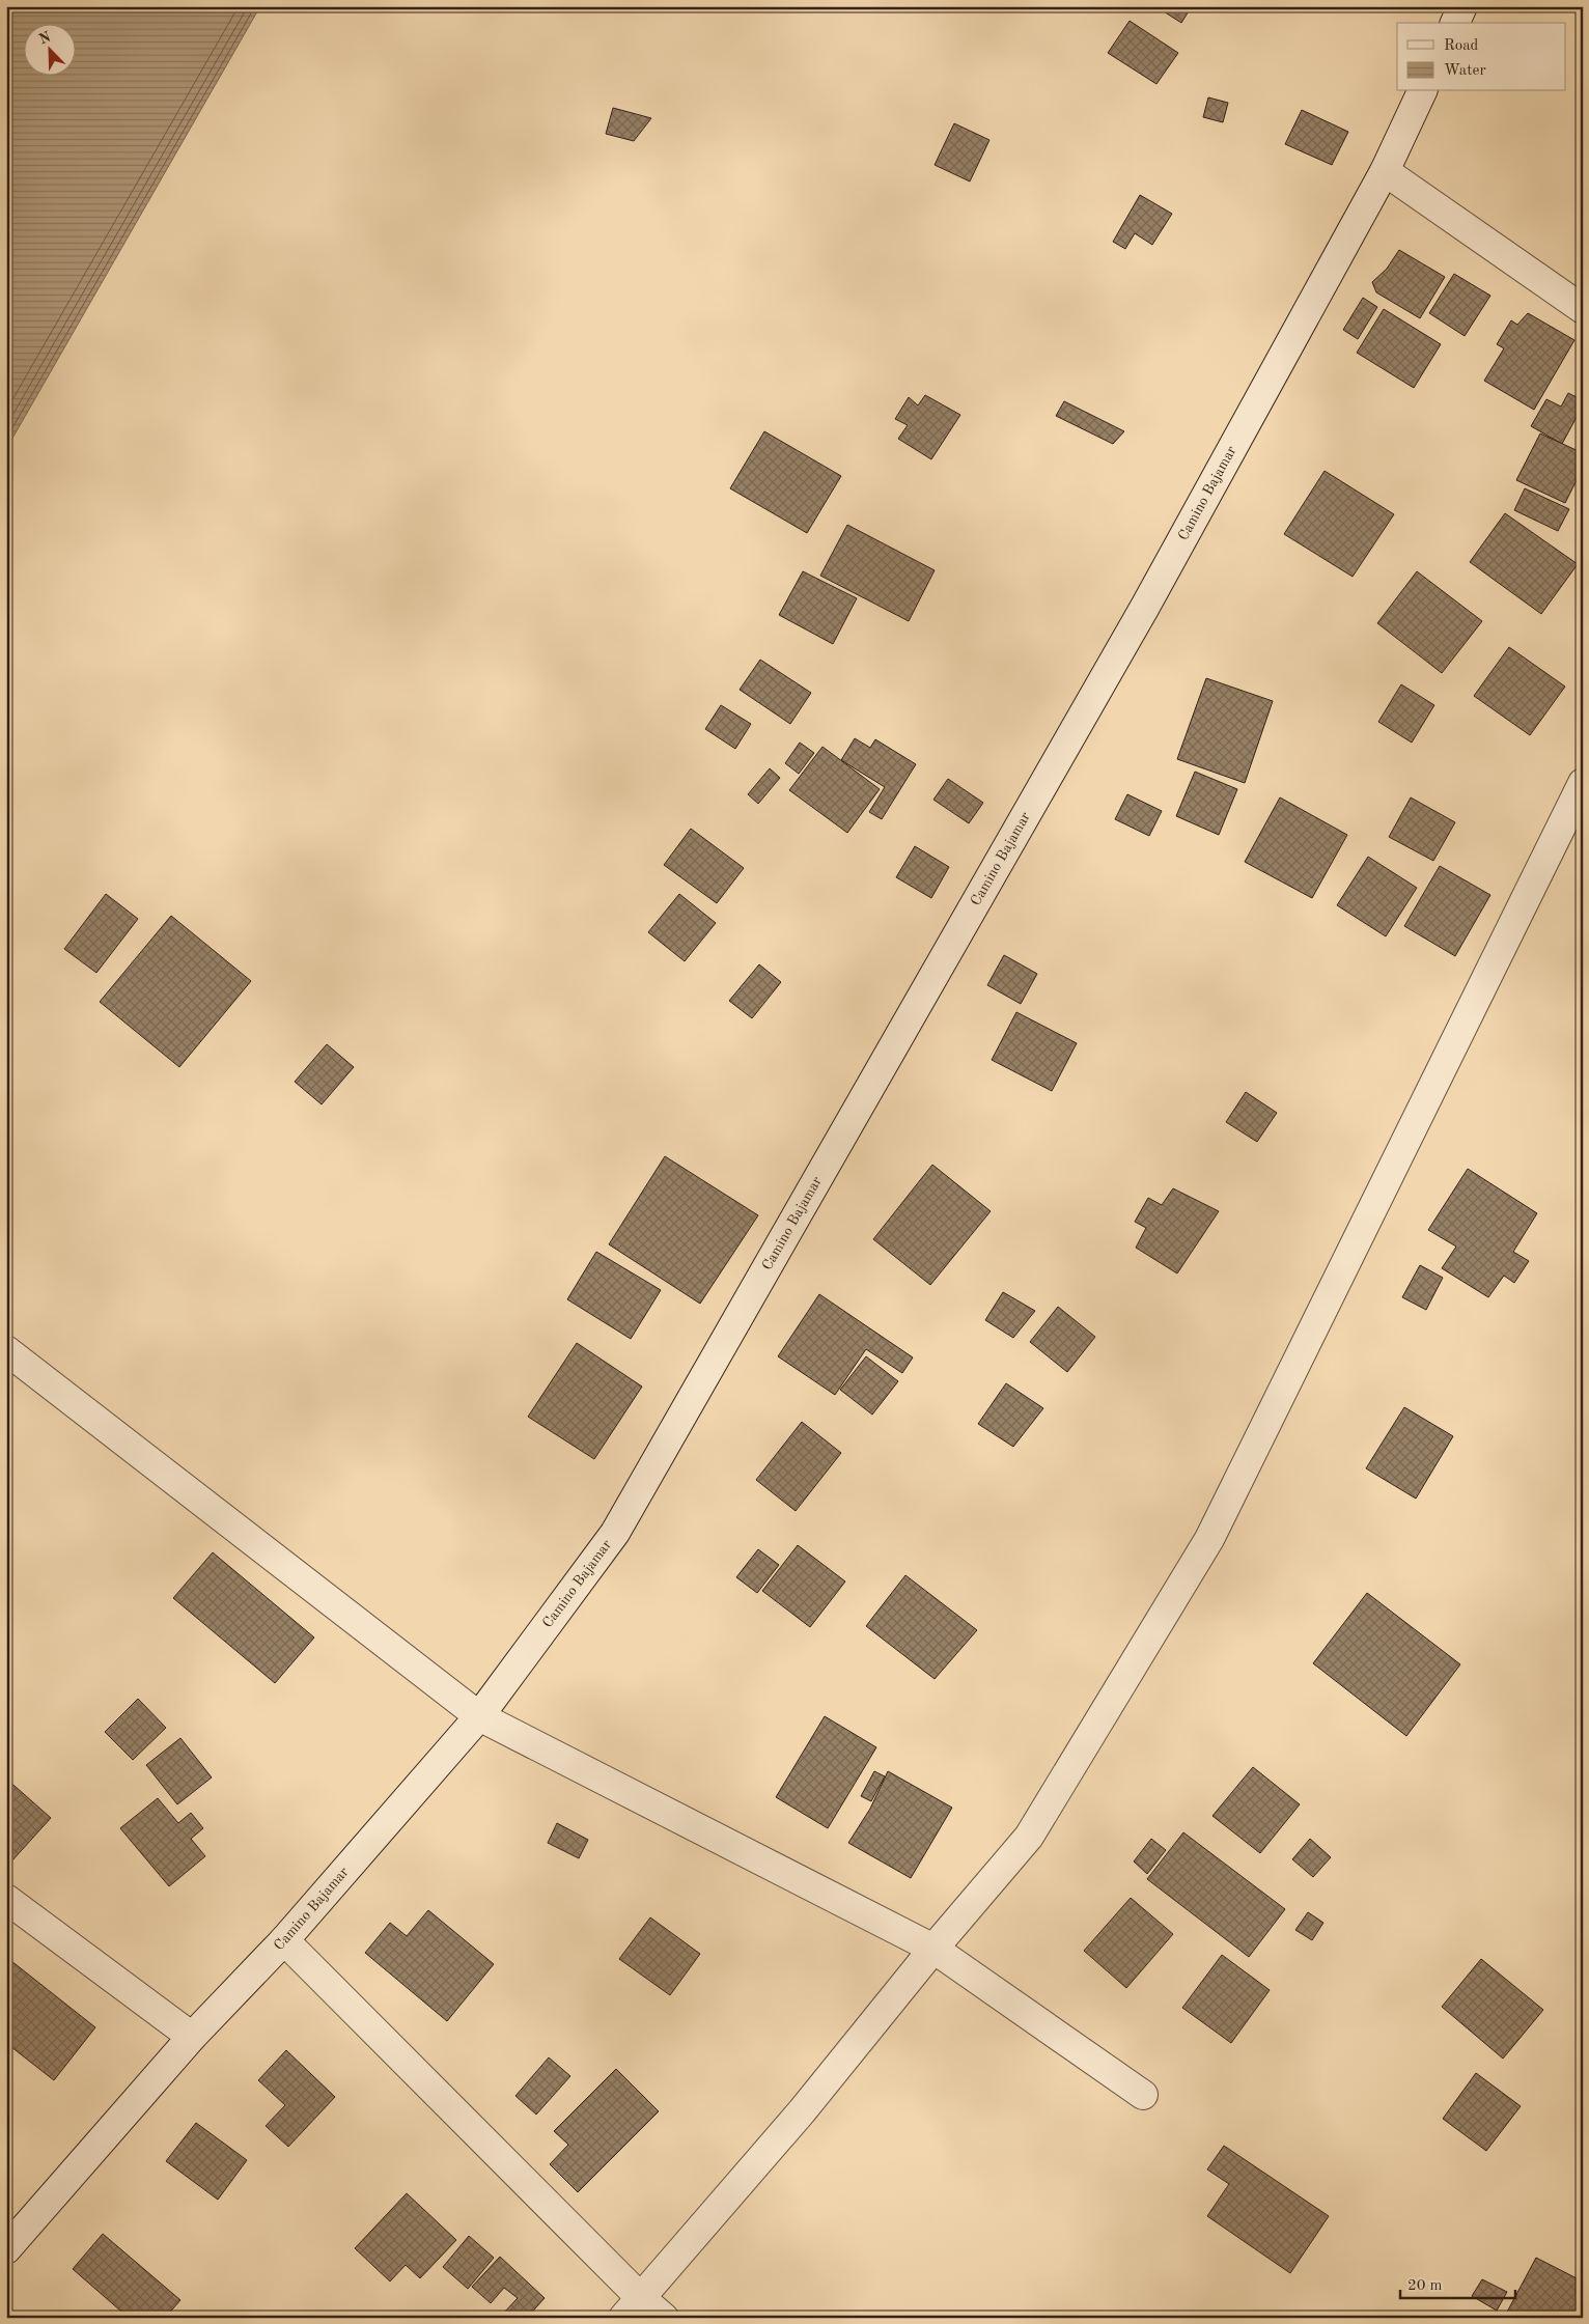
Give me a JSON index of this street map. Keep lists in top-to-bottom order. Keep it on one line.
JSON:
{"streets":{"street":["Camino Bajamar"]},"legend":["Road","Water"],"scale_bar":"20 m","north":"top left"}
